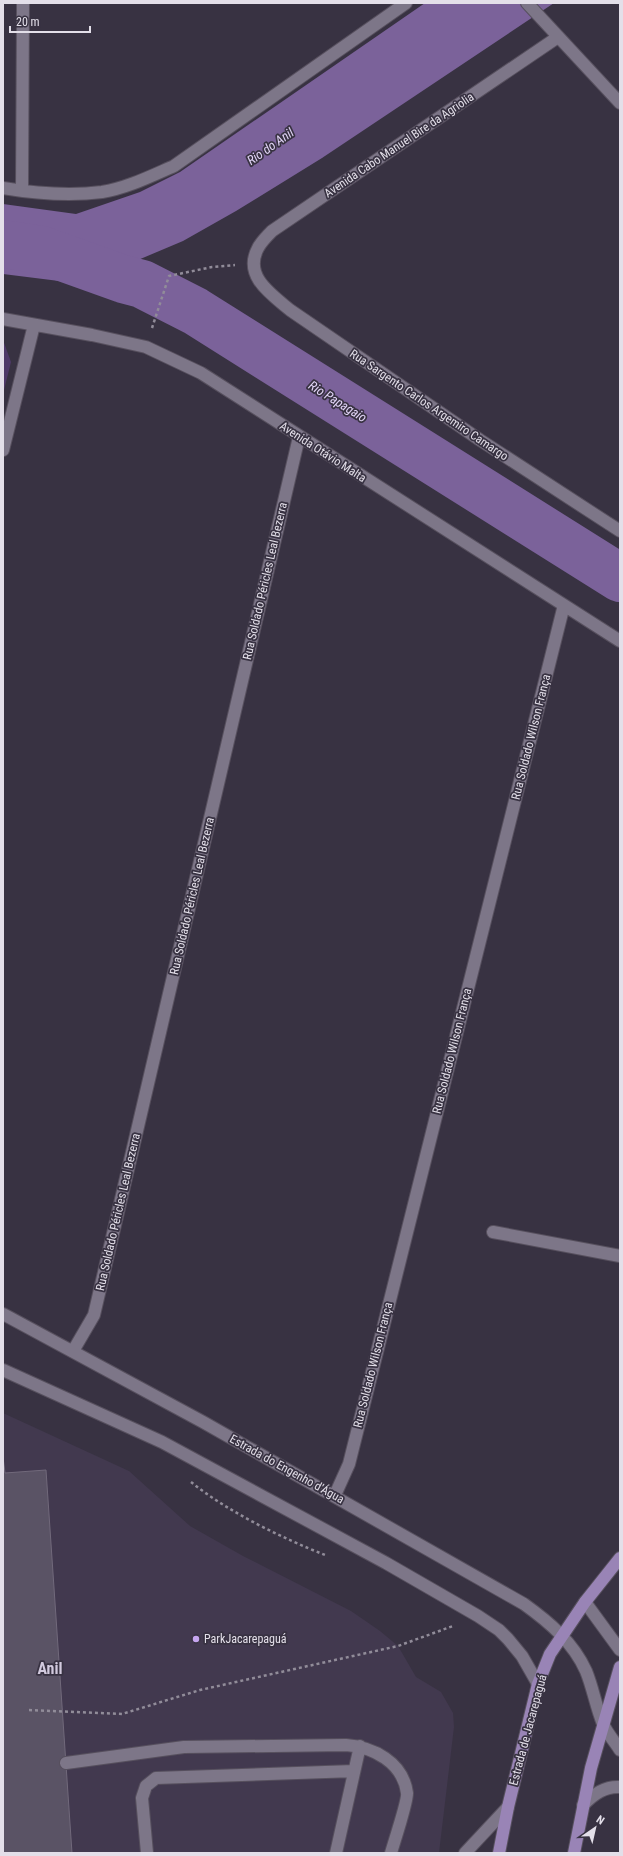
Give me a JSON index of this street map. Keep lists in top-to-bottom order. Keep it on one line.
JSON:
{"streets":{"main road":["Estrada de Jacarepaguá"],"street":["Avenida Cabo Manuel Bire da Agriolia","Rua Sargento Carlos Argemiro Camargo","Avenida Otávio Malta","Rua Soldado Péricles Leal Bezerra","Rua Soldado Wilson França","Estrada do Engenho d'Água"]},"crossings":[["Avenida Cabo Manuel Bire da Agriolia","Rua Sargento Carlos Argemiro Camargo"],["Avenida Otávio Malta","Rua Soldado Péricles Leal Bezerra"],["Avenida Otávio Malta","Rua Soldado Wilson França"],["Rua Soldado Péricles Leal Bezerra","Estrada do Engenho d'Água"],["Rua Soldado Wilson França","Estrada do Engenho d'Água"],["Estrada do Engenho d'Água","Estrada de Jacarepaguá"]],"districts":["Anil"],"water":["Rio do Anil","Rio Papagaio"],"places":["ParkJacarepaguá"],"scale_bar":"20 m","north":"top right"}
